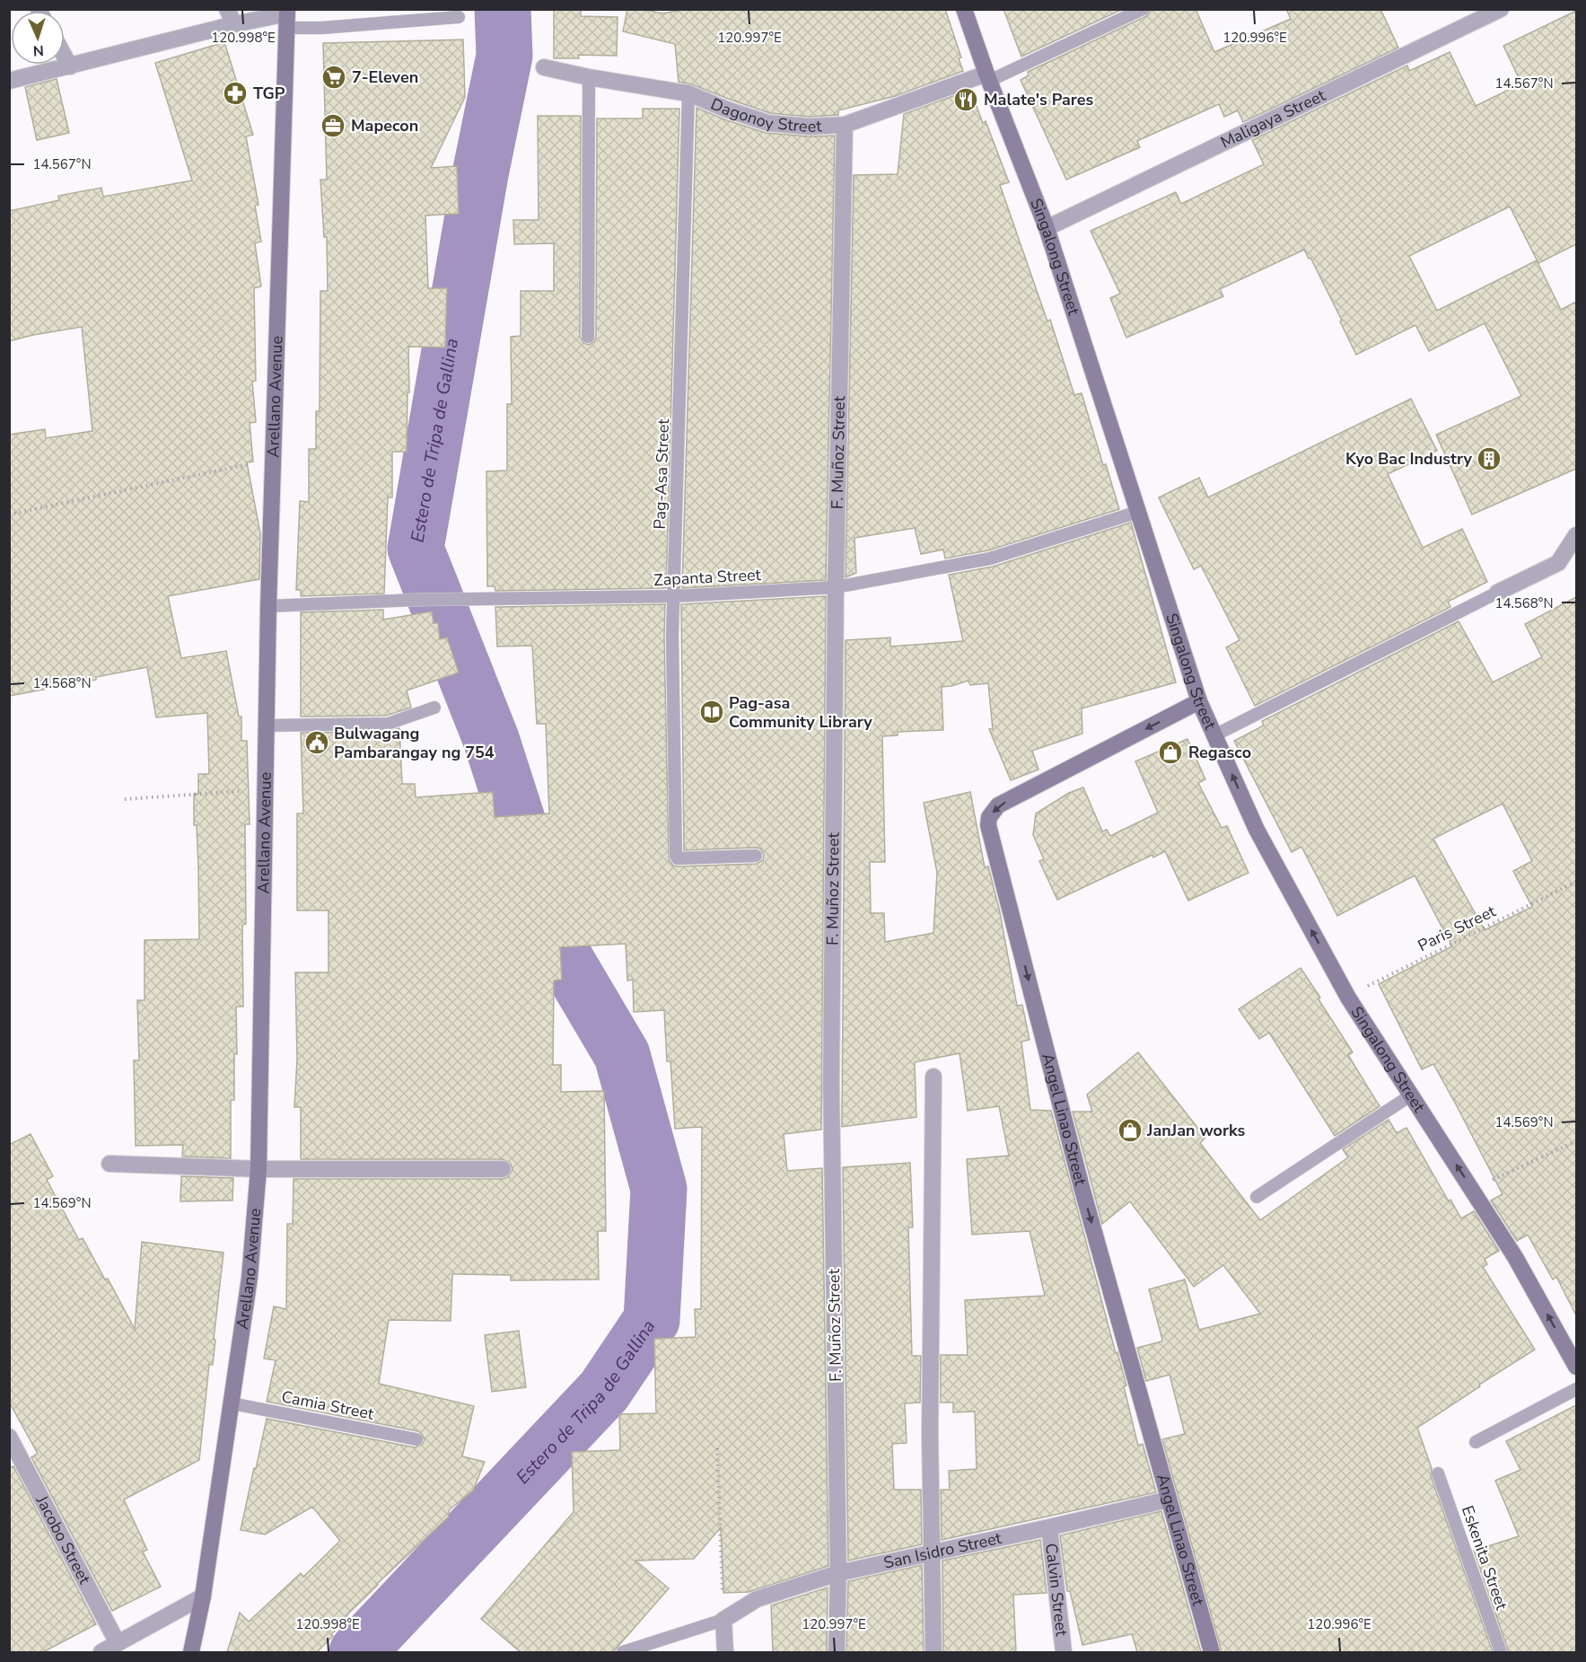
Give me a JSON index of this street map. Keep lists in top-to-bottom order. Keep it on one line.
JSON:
{"streets":{"street":["Dagonoy Street","Maligaya Street","Singalong Street","Arellano Avenue","F. Muñoz Street","Angel Linao Street","Jacobo Street","San Isidro Street","Calvin Street"],"lane":["Pag-Asa Street","Zapanta Street","Camia Street","Eskenita Street"],"path":["Paris Street"]},"crossings":[["Dagonoy Street","Singalong Street"],["Dagonoy Street","F. Muñoz Street"],["Dagonoy Street","Pag-Asa Street"],["Maligaya Street","Singalong Street"],["Singalong Street","Zapanta Street"],["Singalong Street","Paris Street"],["Singalong Street","Angel Linao Street"],["Arellano Avenue","Zapanta Street"],["Arellano Avenue","Camia Street"],["F. Muñoz Street","Zapanta Street"],["F. Muñoz Street","San Isidro Street"],["Pag-Asa Street","Zapanta Street"],["Angel Linao Street","San Isidro Street"],["San Isidro Street","Calvin Street"]],"one_way":["Singalong Street","Angel Linao Street"],"water":["Estero de Tripa de Gallina"],"places":{"supermarket":["7-Eleven"],"pharmacy":["TGP"],"restaurant":["Malate's Pares"],"office":["Mapecon"],"building":["Kyo Bac Industry"],"library":["Pag-asa Community Library"],"public building":["Bulwagang Pambarangay ng 754"],"shop":["Regasco","JanJan works"]},"north":"bottom","coordinates":["120.998°E","120.997°E","120.996°E","14.567°N","14.568°N","14.569°N"]}
